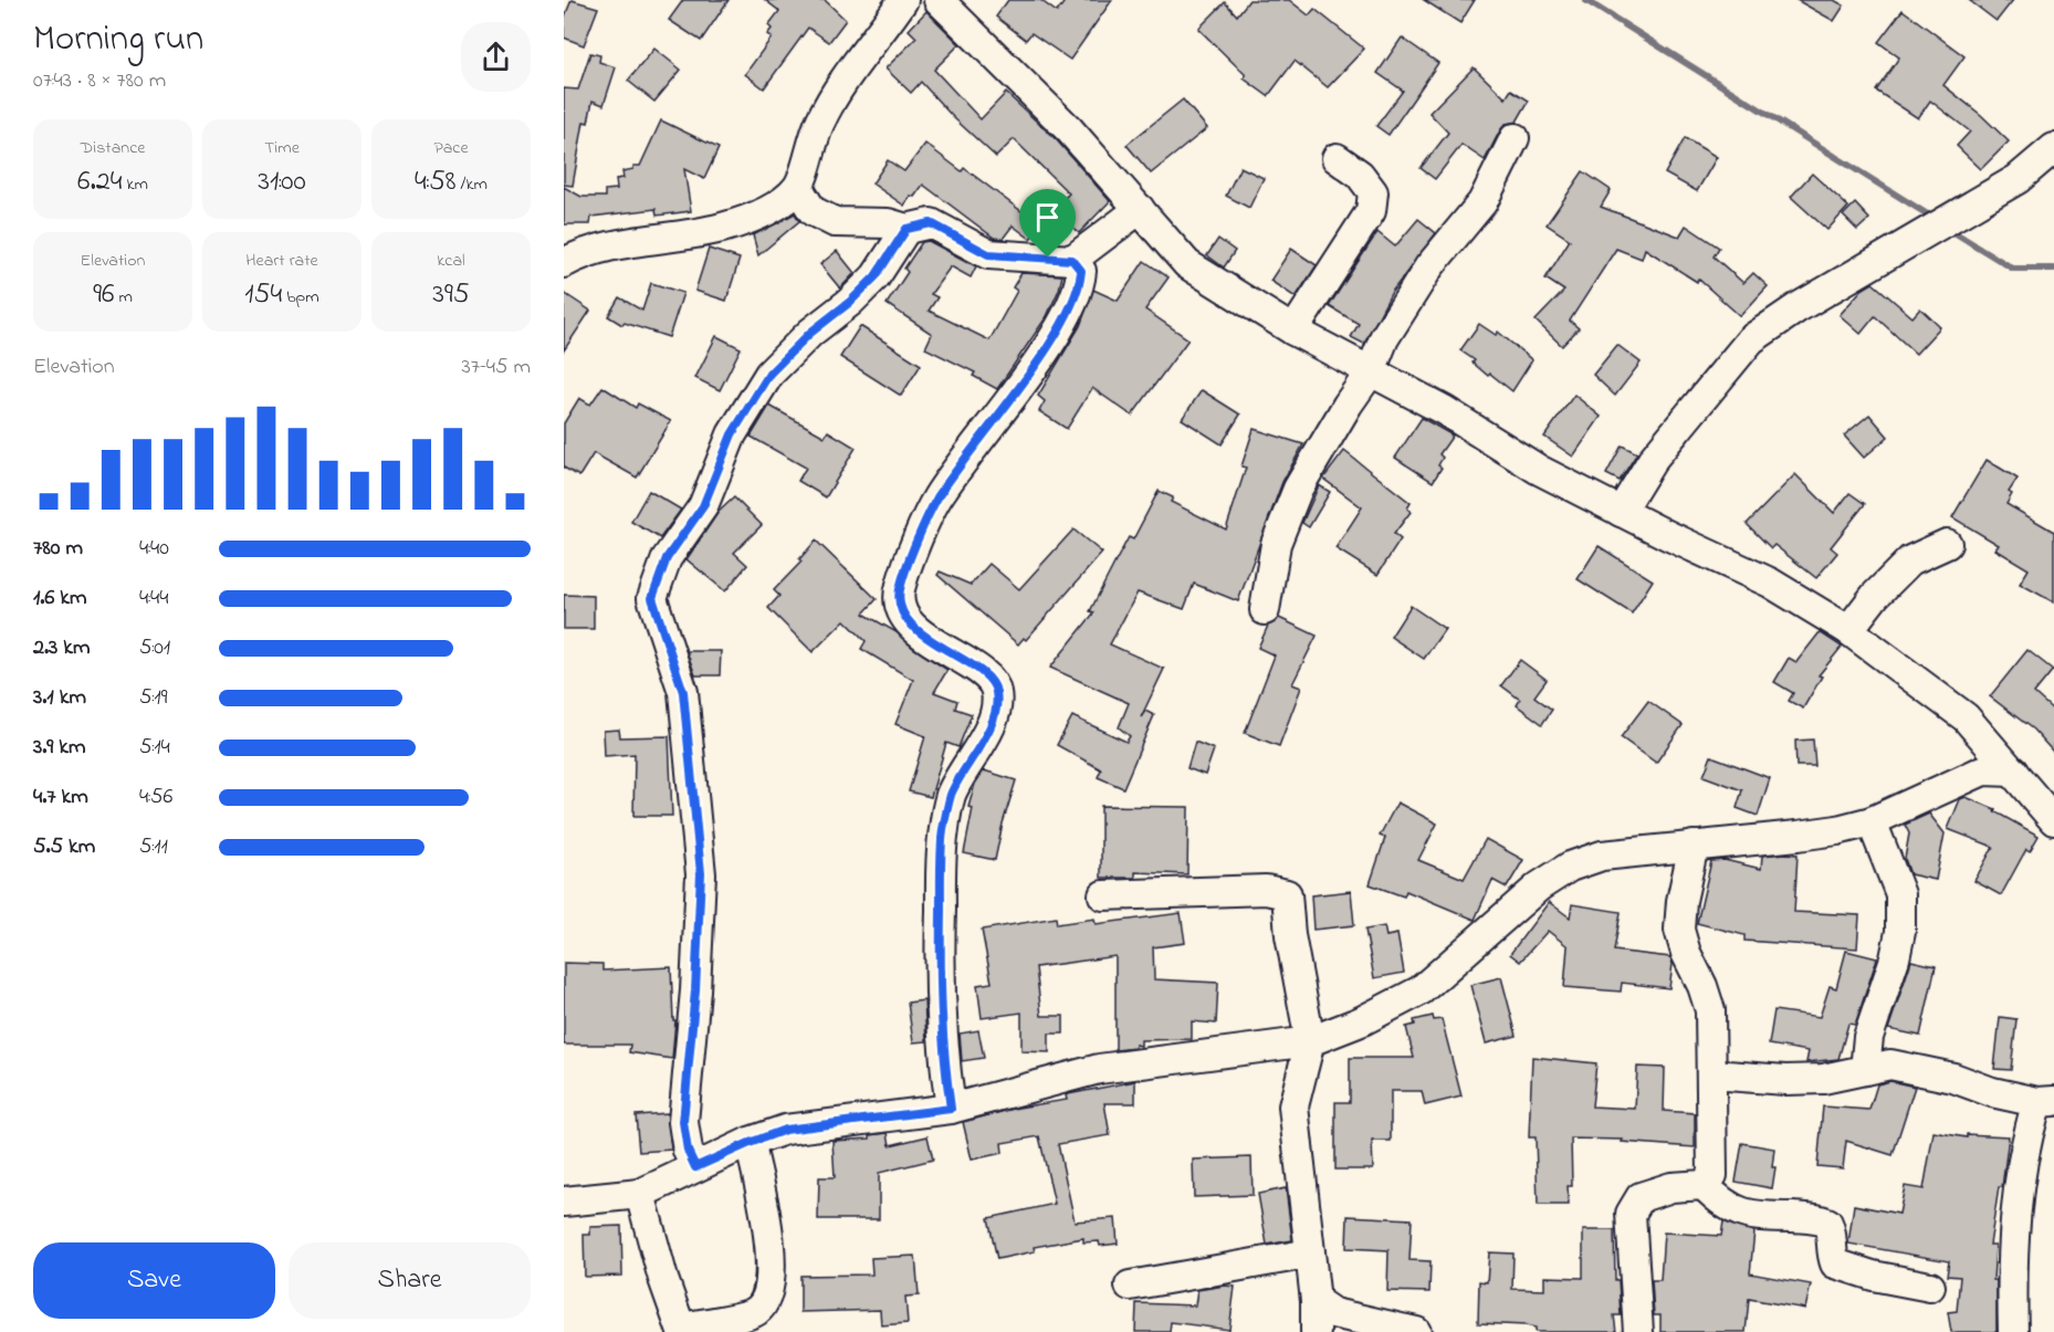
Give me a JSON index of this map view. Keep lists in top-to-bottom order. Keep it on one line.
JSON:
{"page":{"heading":["Morning run","07:43 · 8 × 780 m"],"stats":[["Distance","6.24 km"],["Time","31:00"],["Pace","4:58 /km"],["Elevation","96 m"],["Heart rate","154 bpm"],["kcal","395"]],"chart":["Elevation","37–45 m"],"list":[{"name":"780 m","note":"4:40"},{"name":"1.6 km","note":"4:44"},{"name":"2.3 km","note":"5:01"},{"name":"3.1 km","note":"5:19"},{"name":"3.9 km","note":"5:14"},{"name":"4.7 km","note":"4:56"},{"name":"5.5 km","note":"5:11"}],"buttons":["Save","Share"]}}
